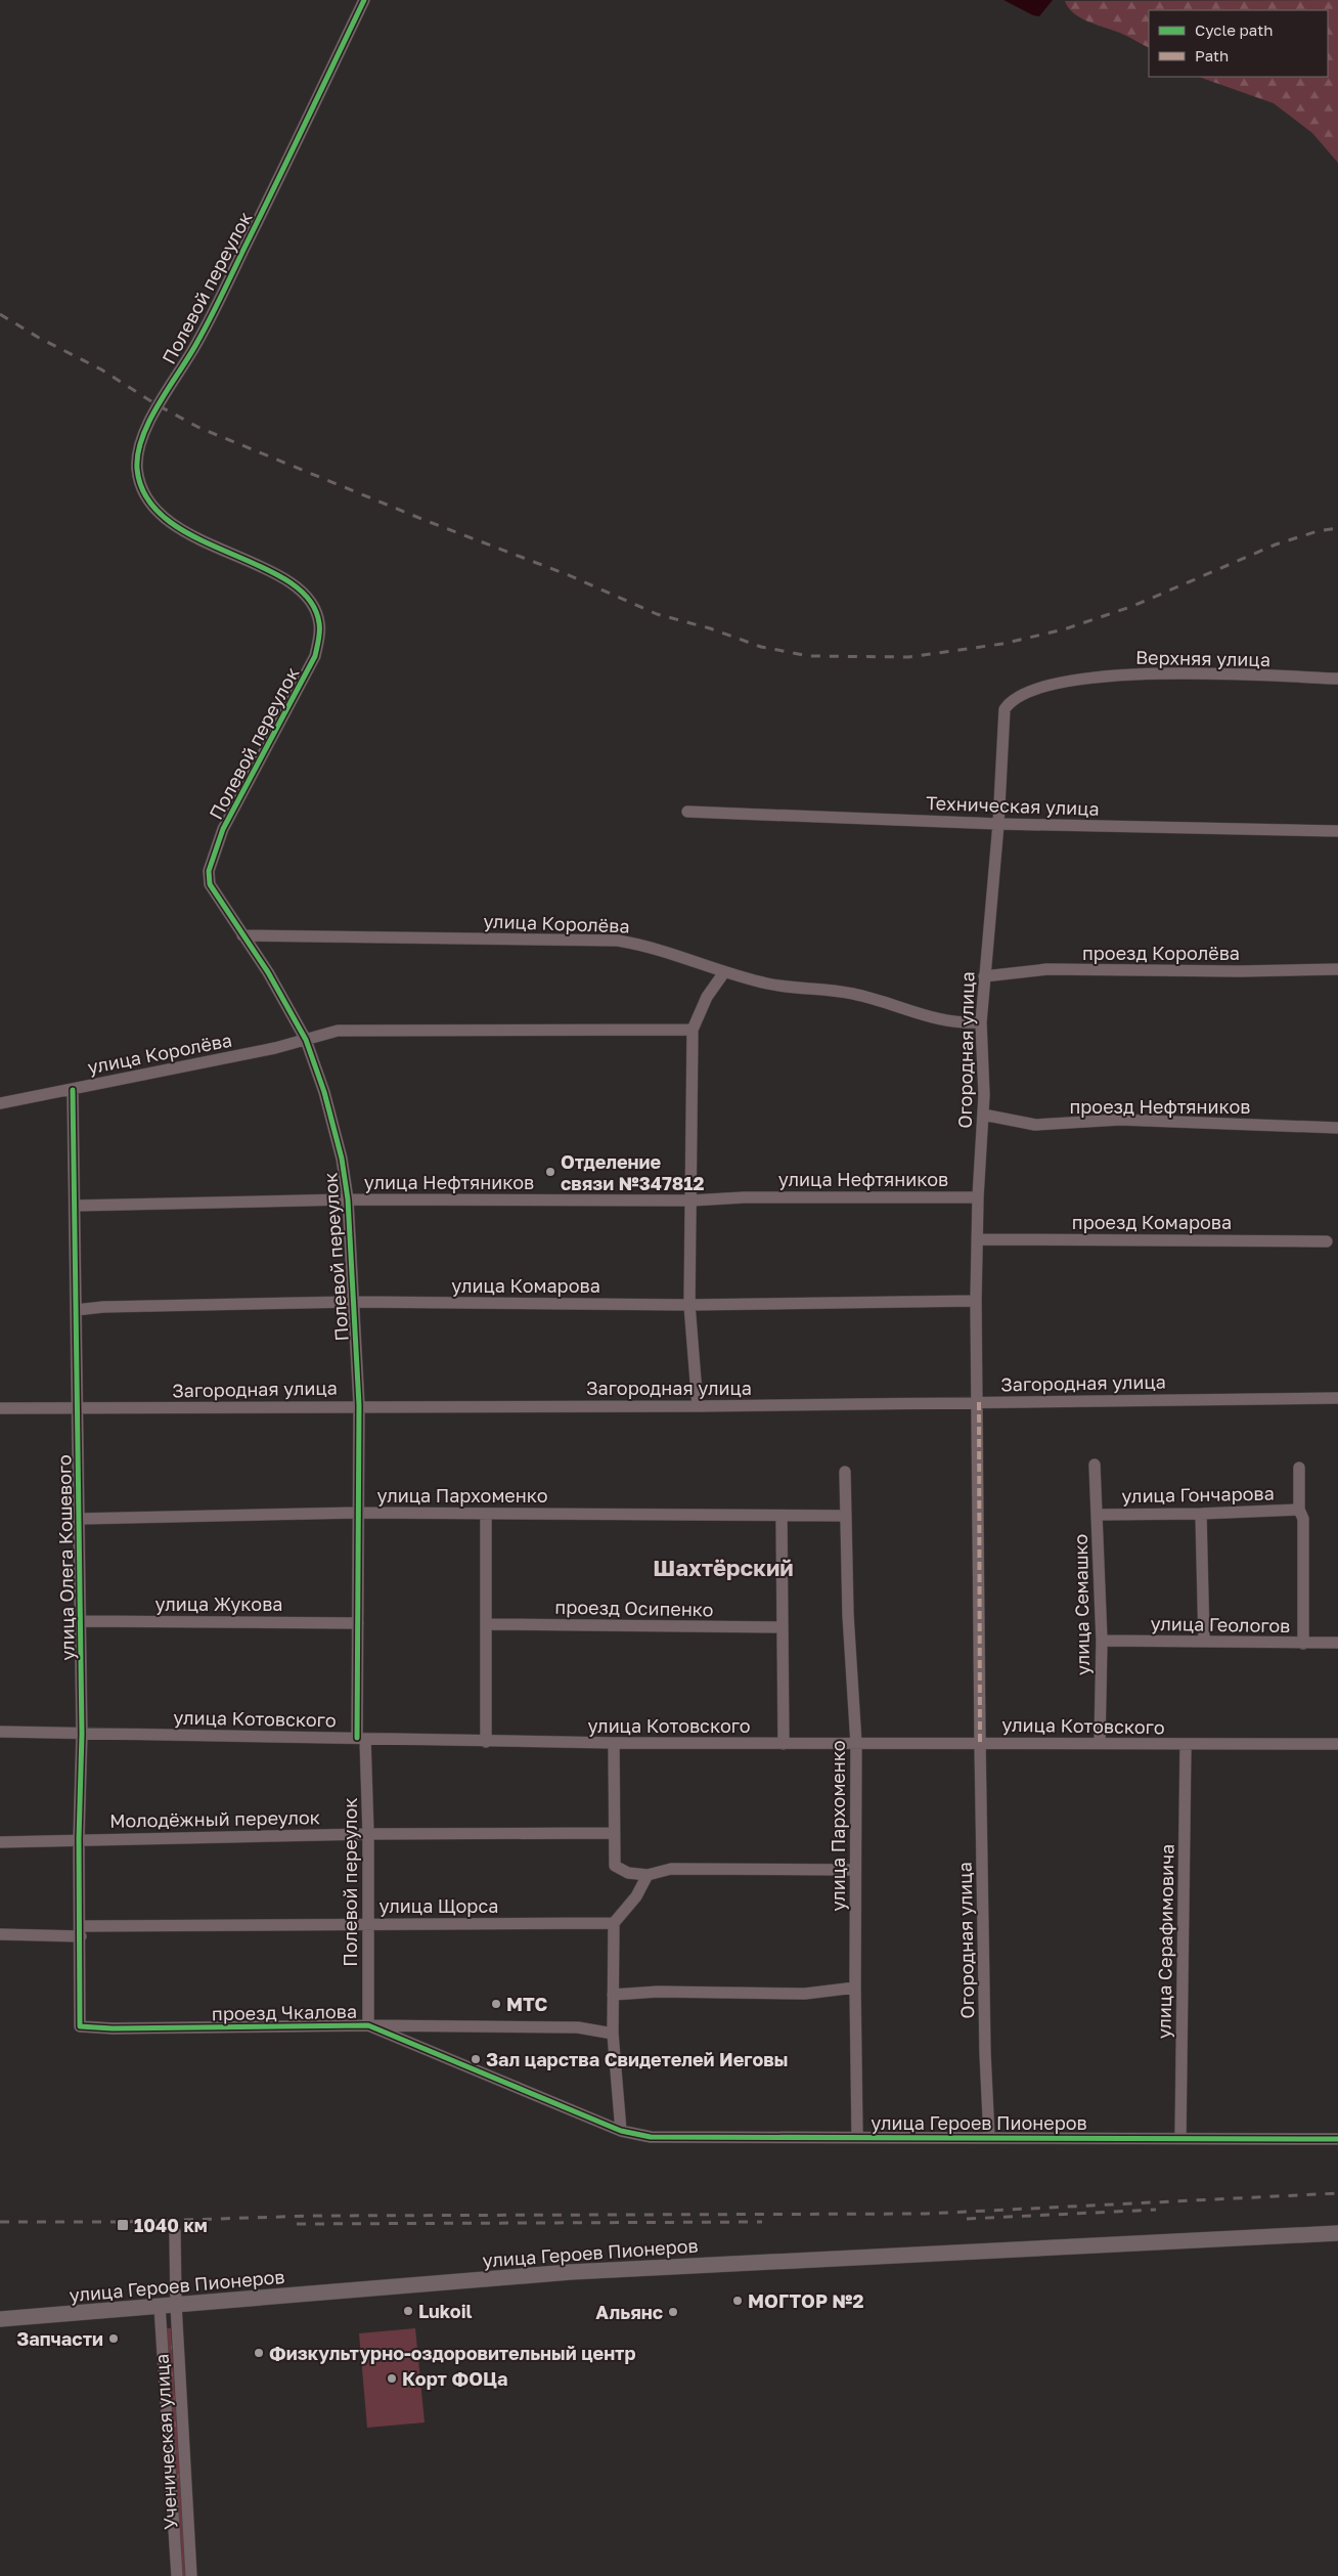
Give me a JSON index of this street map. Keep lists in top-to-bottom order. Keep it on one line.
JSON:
{"streets":{"main road":["улица Героев Пионеров"],"street":["Полевой переулок","Верхняя улица","Техническая улица","улица Королёва","проезд Королёва","Огородная улица","проезд Нефтяников","улица Нефтяников","проезд Комарова","улица Комарова","Загородная улица","улица Гончарова","улица Пархоменко","улица Олега Кошевого","улица Жукова","улица Семашко","проезд Осипенко","улица Геологов","улица Котовского","Молодёжный переулок","улица Щорса","улица Серафимовича","проезд Чкалова","Ученическая улица"]},"crossings":[["Полевой переулок","улица Королёва"],["Полевой переулок","улица Нефтяников"],["Полевой переулок","улица Комарова"],["Полевой переулок","Загородная улица"],["Полевой переулок","улица Пархоменко"],["Полевой переулок","улица Жукова"],["Полевой переулок","улица Котовского"],["Полевой переулок","Молодёжный переулок"],["Полевой переулок","улица Щорса"],["Полевой переулок","проезд Чкалова"],["Верхняя улица","Огородная улица"],["Техническая улица","Огородная улица"],["улица Королёва","Огородная улица"],["улица Королёва","улица Олега Кошевого"],["проезд Королёва","Огородная улица"],["Огородная улица","проезд Нефтяников"],["Огородная улица","улица Нефтяников"],["Огородная улица","проезд Комарова"],["Огородная улица","улица Комарова"],["Огородная улица","Загородная улица"],["Огородная улица","улица Котовского"],["Огородная улица","улица Героев Пионеров"],["улица Нефтяников","улица Олега Кошевого"],["улица Комарова","улица Олега Кошевого"],["Загородная улица","улица Олега Кошевого"],["улица Гончарова","улица Семашко"],["улица Пархоменко","улица Олега Кошевого"],["улица Пархоменко","улица Котовского"],["улица Пархоменко","улица Героев Пионеров"],["улица Олега Кошевого","улица Жукова"],["улица Олега Кошевого","улица Котовского"],["улица Олега Кошевого","Молодёжный переулок"],["улица Олега Кошевого","улица Щорса"],["улица Олега Кошевого","проезд Чкалова"],["улица Семашко","улица Геологов"],["улица Семашко","улица Котовского"],["улица Котовского","улица Серафимовича"],["улица Серафимовича","улица Героев Пионеров"],["проезд Чкалова","улица Героев Пионеров"],["улица Героев Пионеров","Ученическая улица"]],"districts":["Шахтёрский"],"places":{"other":["Отделение связи №347812","МТС","Зал царства Свидетелей Иеговы","МОГТОР №2","Lukoil","Альянс","Запчасти","Физкультурно-оздоровительный центр","Корт ФОЦа"],"transit":["1040 км"]},"legend":["Cycle path","Path"]}
